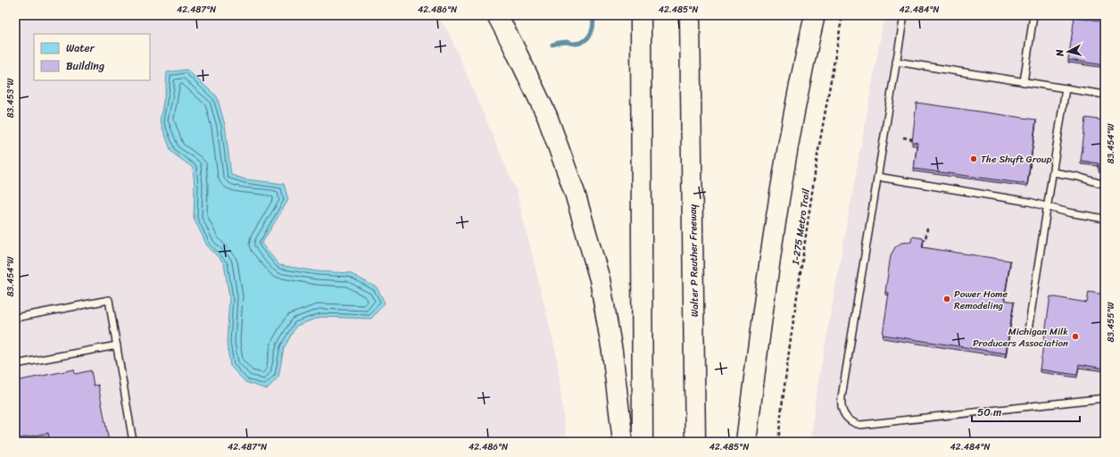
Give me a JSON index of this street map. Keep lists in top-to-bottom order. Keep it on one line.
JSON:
{"streets":{"highway":["Walter P Reuther Freeway"],"path":["I-275 Metro Trail"]},"places":["The Shyft Group","Power Home Remodeling","Michigan Milk Producers Association"],"legend":["Water","Building"],"scale_bar":"50 m","north":"left","coordinates":["42.487°N","42.486°N","42.485°N","42.484°N","83.453°W","83.454°W","83.455°W"]}
